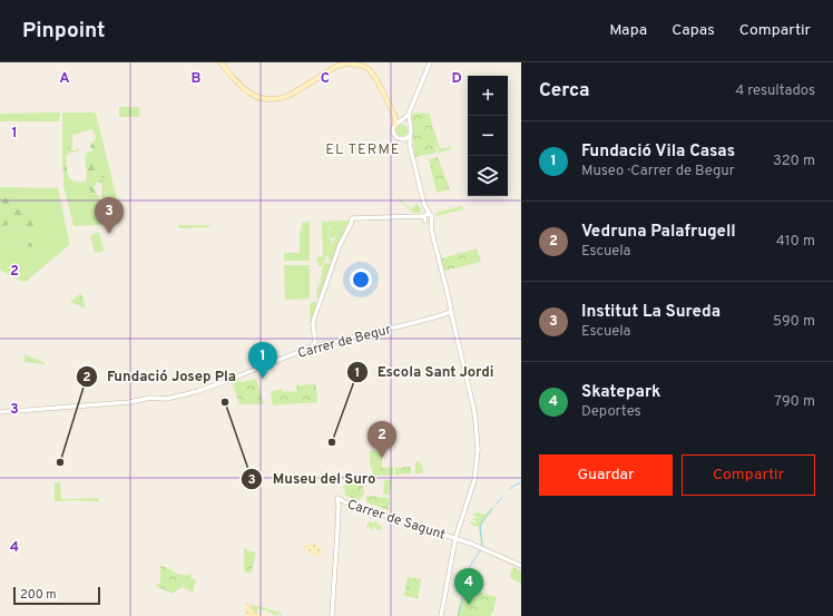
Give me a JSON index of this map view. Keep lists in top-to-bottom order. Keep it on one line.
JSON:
{"streets":{"street":["Carrer de Begur","Carrer de Sagunt"]},"districts":["EL TERME"],"places":["Museu del Suro","Escola Sant Jordi","Fundació Josep Pla"],"scale_bar":"200 m","page":{"header":"Pinpoint","nav":["Mapa","Capas","Compartir"],"heading":["Cerca","4 resultados"],"map_buttons":["+","−"],"list":[{"mark":"1","name":"Fundació Vila Casas","note":"Museo · Carrer de Begur","value":"320 m"},{"mark":"2","name":"Vedruna Palafrugell","note":"Escuela","value":"410 m"},{"mark":"3","name":"Institut La Sureda","note":"Escuela","value":"590 m"},{"mark":"4","name":"Skatepark","note":"Deportes","value":"790 m"}],"pins":["3","1","2","4"],"buttons":["Guardar","Compartir"],"scale":"200 m"},"grid":{"columns":["A","B","C","D"],"rows":["1","2","3","4"]}}
